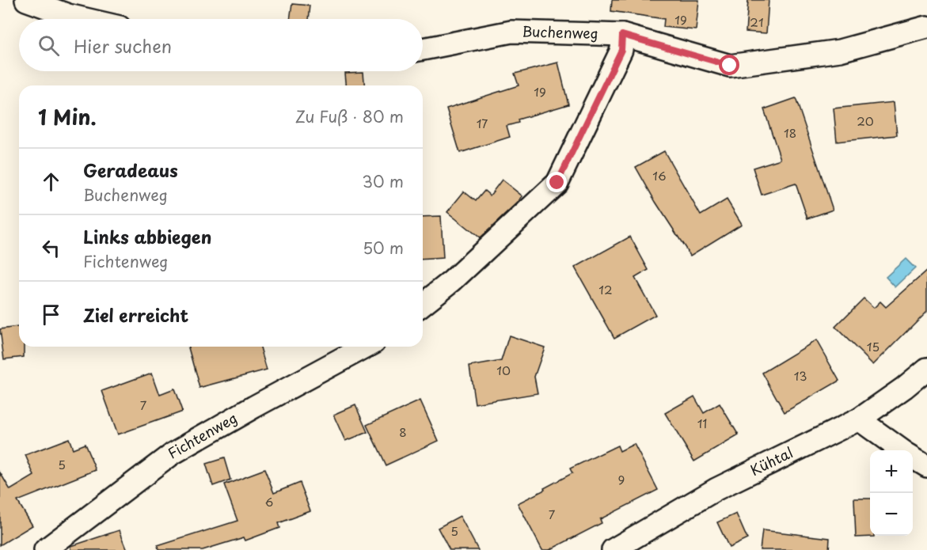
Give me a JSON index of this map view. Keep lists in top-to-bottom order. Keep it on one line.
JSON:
{"streets":{"street":["Buchenweg","Fichtenweg","Kühtal"]},"house_numbers":["19","21","19","20","17","18","16","12","15","10","13","7","11","8","5","9","6","7","5"],"page":{"search":"Hier suchen","heading":["1 Min.","Zu Fuß · 80 m"],"list":[["Geradeaus","Buchenweg","30 m"],["Links abbiegen","Fichtenweg","50 m"],"Ziel erreicht"],"map_buttons":["+","−"]}}
